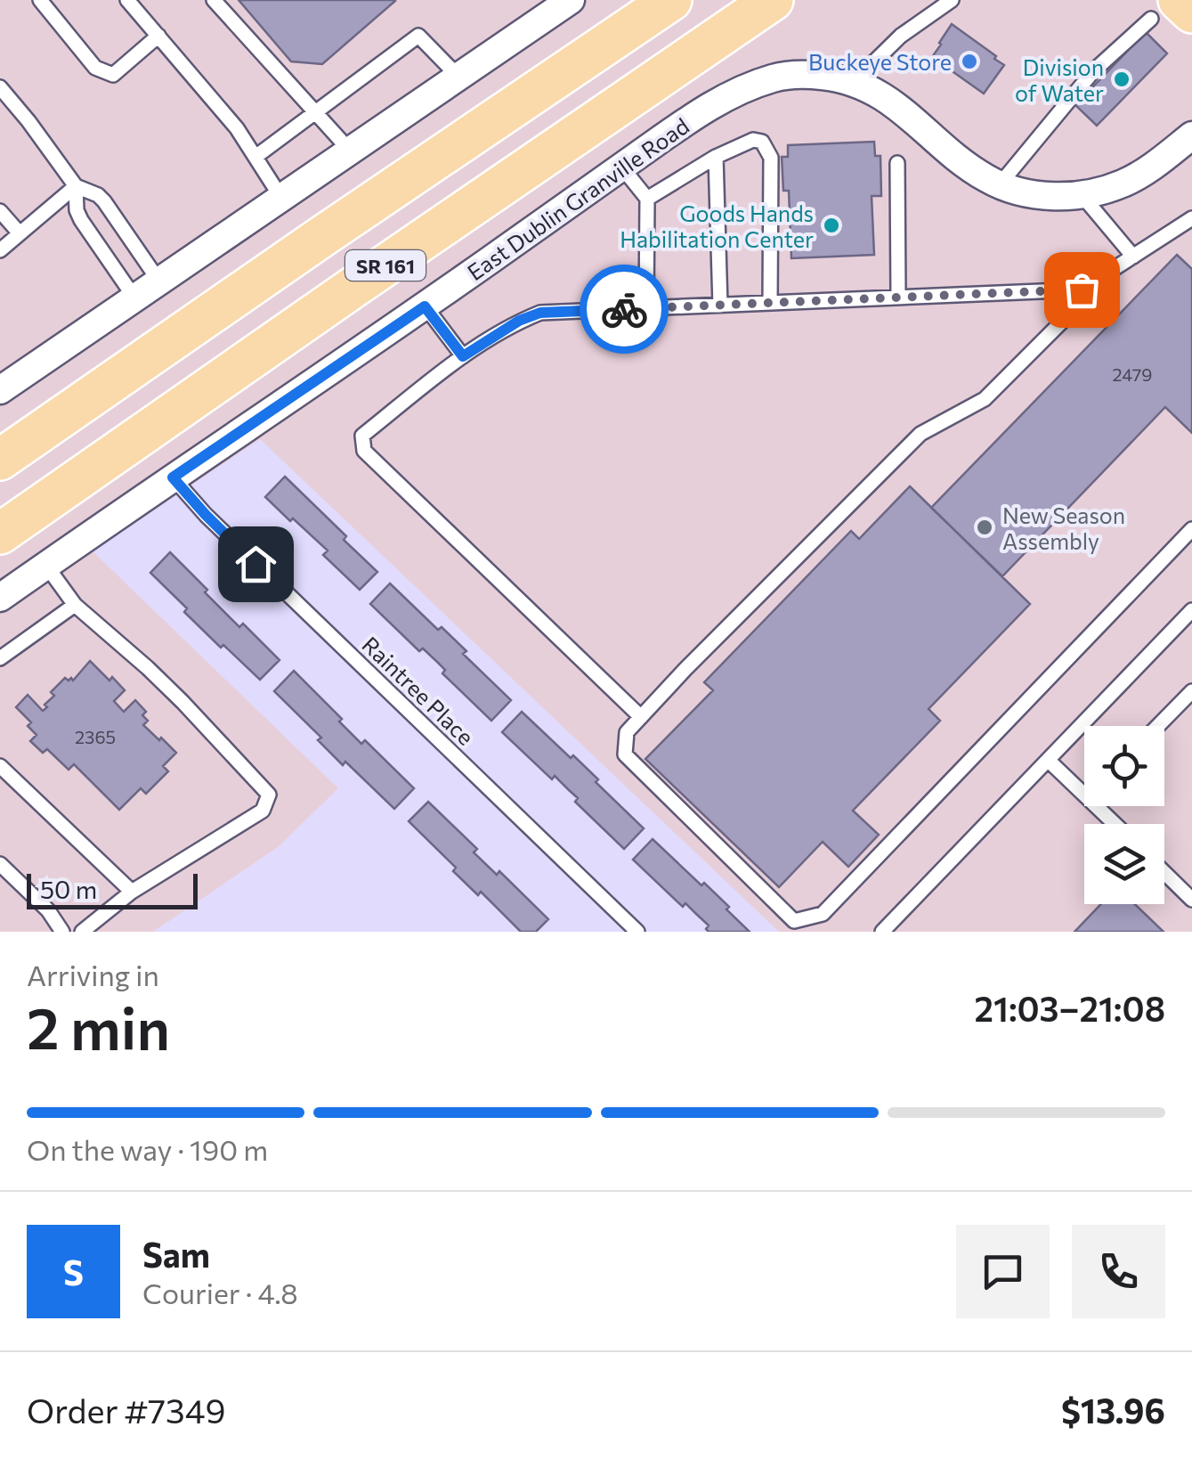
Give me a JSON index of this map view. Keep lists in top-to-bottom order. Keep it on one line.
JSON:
{"streets":{"main road":["SR 161"],"street":["East Dublin Granville Road"],"lane":["Raintree Place"]},"crossings":[["East Dublin Granville Road","Raintree Place"]],"places":["Buckeye Store","Division of Water","Goods Hands Habilitation Center","New Season Assembly"],"house_numbers":["2479","2365"],"scale_bar":"50 m","page":{"scale":"50 m","heading":["2 min","Arriving in","21:03–21:08"],"panel":["Sam","Courier · 4.8","Order #7349","$13.96"],"bar":"On the way · 190 m","round":"S"}}
